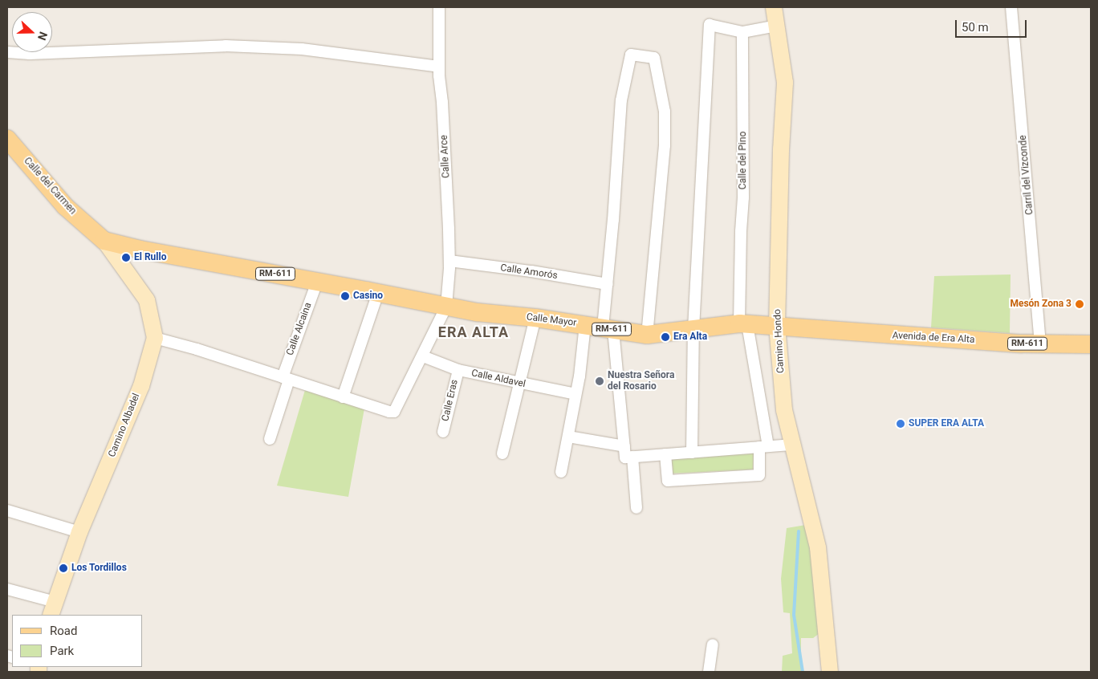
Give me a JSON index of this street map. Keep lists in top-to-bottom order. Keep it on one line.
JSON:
{"streets":{"main road":["Calle del Carmen","RM-611","Calle Mayor","Avenida de Era Alta","Camino Hondo","Camino Albadel"],"street":["Calle Arce","Calle del Pino","Carril del Vizconde","Calle Amorós","Calle Alcaina","Calle Aldavel","Calle Eras"]},"crossings":[["Calle Arce","Calle del Carmen"],["Calle Arce","Calle Amorós"],["Calle Arce","Calle Mayor"],["Calle del Pino","Calle Mayor"],["Carril del Vizconde","Avenida de Era Alta"],["Calle del Carmen","Calle Mayor"],["Calle del Carmen","Calle Alcaina"],["Calle del Carmen","Camino Albadel"],["Calle Mayor","Avenida de Era Alta"],["Calle Mayor","Camino Hondo"],["Avenida de Era Alta","Camino Hondo"],["Calle Aldavel","Calle Eras"]],"districts":["ERA ALTA"],"places":["El Rullo","Casino","Mesón Zona 3","Era Alta","Nuestra Señora del Rosario","SUPER ERA ALTA","Los Tordillos"],"legend":["Road","Park"],"scale_bar":"50 m","north":"right"}
